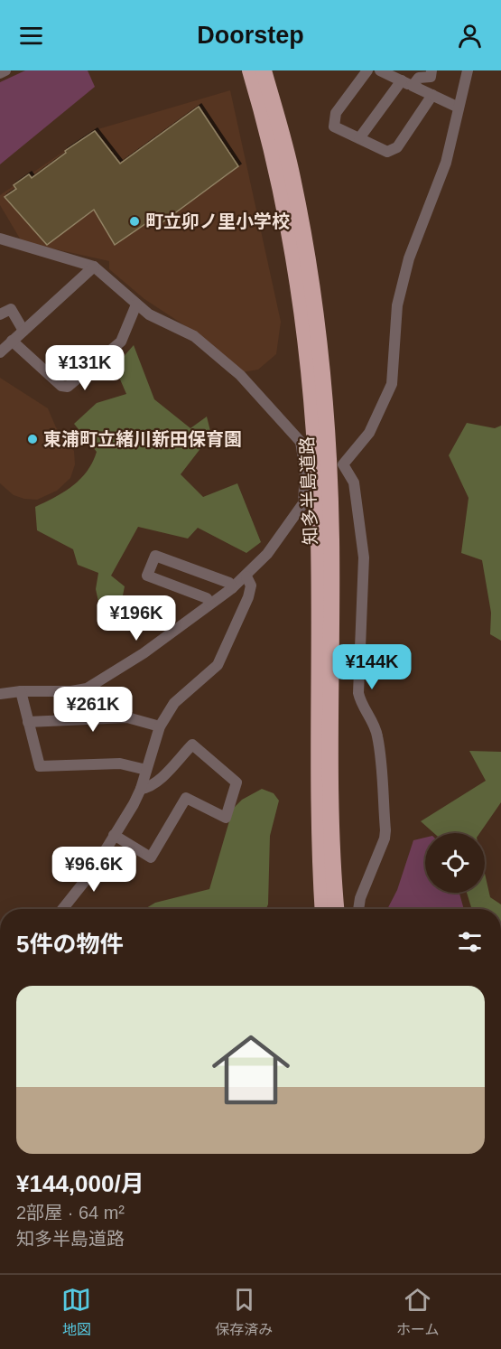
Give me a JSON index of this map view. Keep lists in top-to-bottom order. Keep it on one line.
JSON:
{"streets":{"highway":["知多半島道路"]},"places":["町立卯ノ里小学校","東浦町立緒川新田保育園"],"page":{"header":"Doorstep","price":["¥131K","¥196K","¥144K","¥261K","¥96.6K"],"heading":"5件の物件","list":[{"name":"¥144,000/月","note":"2部屋 · 64 m² · 知多半島道路"}],"tabs":["地図","保存済み","ホーム"]}}
